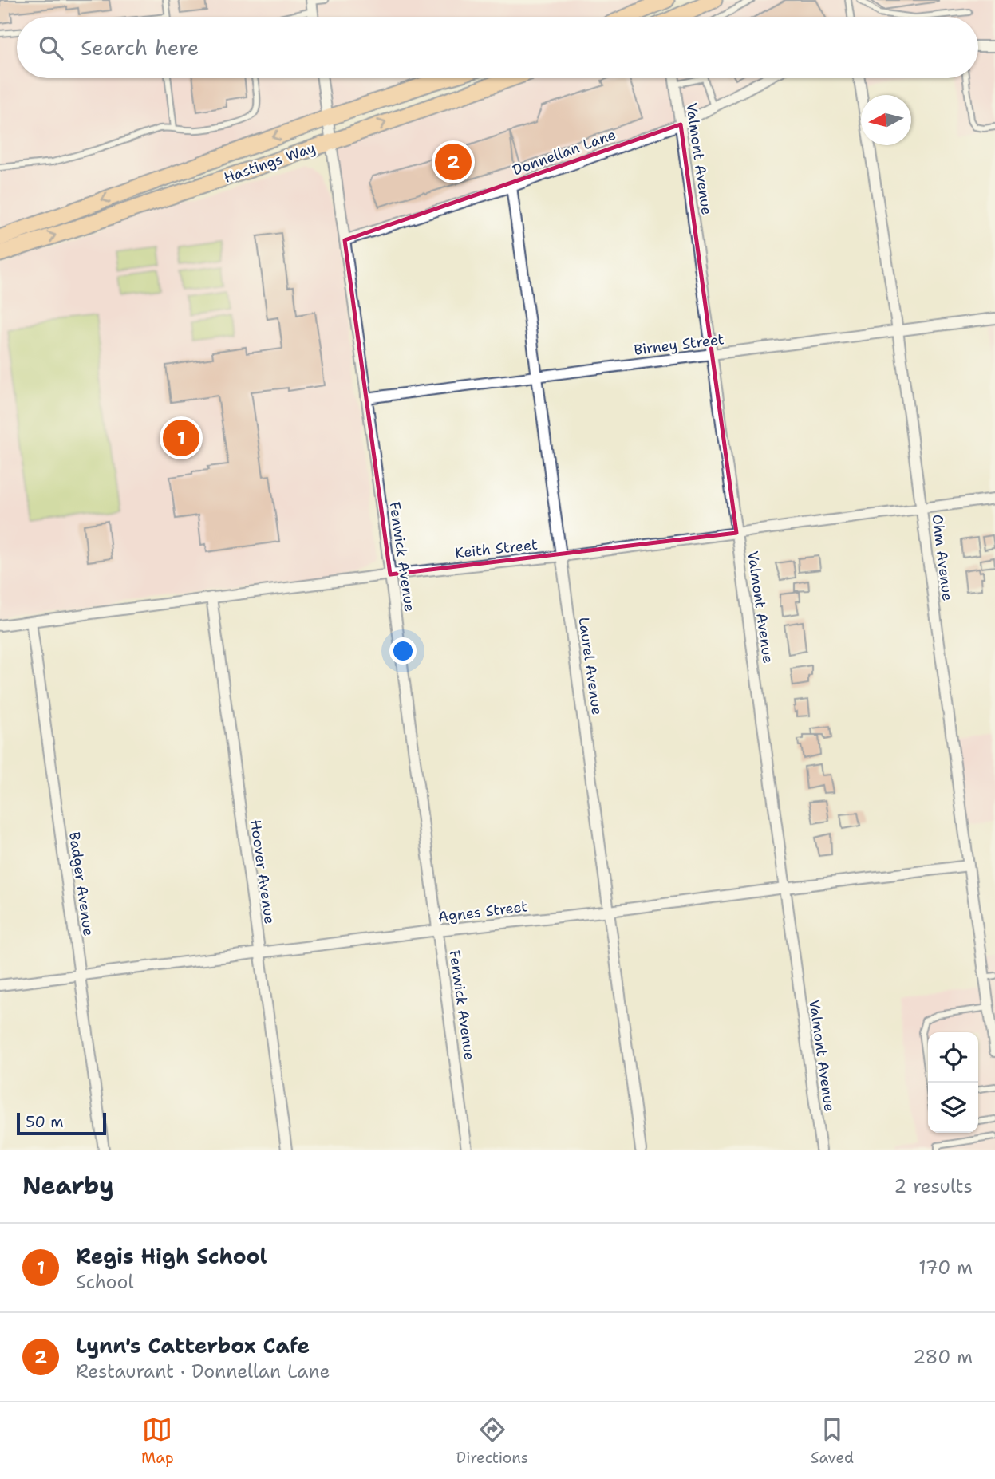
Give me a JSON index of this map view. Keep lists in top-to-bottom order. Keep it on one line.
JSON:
{"streets":{"main road":["Hastings Way"],"street":["Donnellan Lane","Valmont Avenue","Birney Street","Keith Street","Fenwick Avenue","Ohm Avenue","Laurel Avenue","Hoover Avenue","Badger Avenue","Agnes Street"]},"crossings":[["Donnellan Lane","Valmont Avenue"],["Donnellan Lane","Fenwick Avenue"],["Donnellan Lane","Laurel Avenue"],["Valmont Avenue","Birney Street"],["Valmont Avenue","Keith Street"],["Valmont Avenue","Agnes Street"],["Hastings Way","Fenwick Avenue"],["Birney Street","Fenwick Avenue"],["Birney Street","Ohm Avenue"],["Birney Street","Laurel Avenue"],["Keith Street","Fenwick Avenue"],["Keith Street","Ohm Avenue"],["Keith Street","Laurel Avenue"],["Keith Street","Hoover Avenue"],["Keith Street","Badger Avenue"],["Fenwick Avenue","Agnes Street"],["Ohm Avenue","Agnes Street"],["Laurel Avenue","Agnes Street"],["Hoover Avenue","Agnes Street"],["Badger Avenue","Agnes Street"]],"scale_bar":"50 m","north":"left","page":{"search":"Search here","pins":["2","1"],"scale":"50 m","heading":["Nearby","2 results"],"list":[{"mark":"1","name":"Regis High School","note":"School","value":"170 m"},{"mark":"2","name":"Lynn's Catterbox Cafe","note":"Restaurant · Donnellan Lane","value":"280 m"}],"nav":["Map","Directions","Saved"]}}
